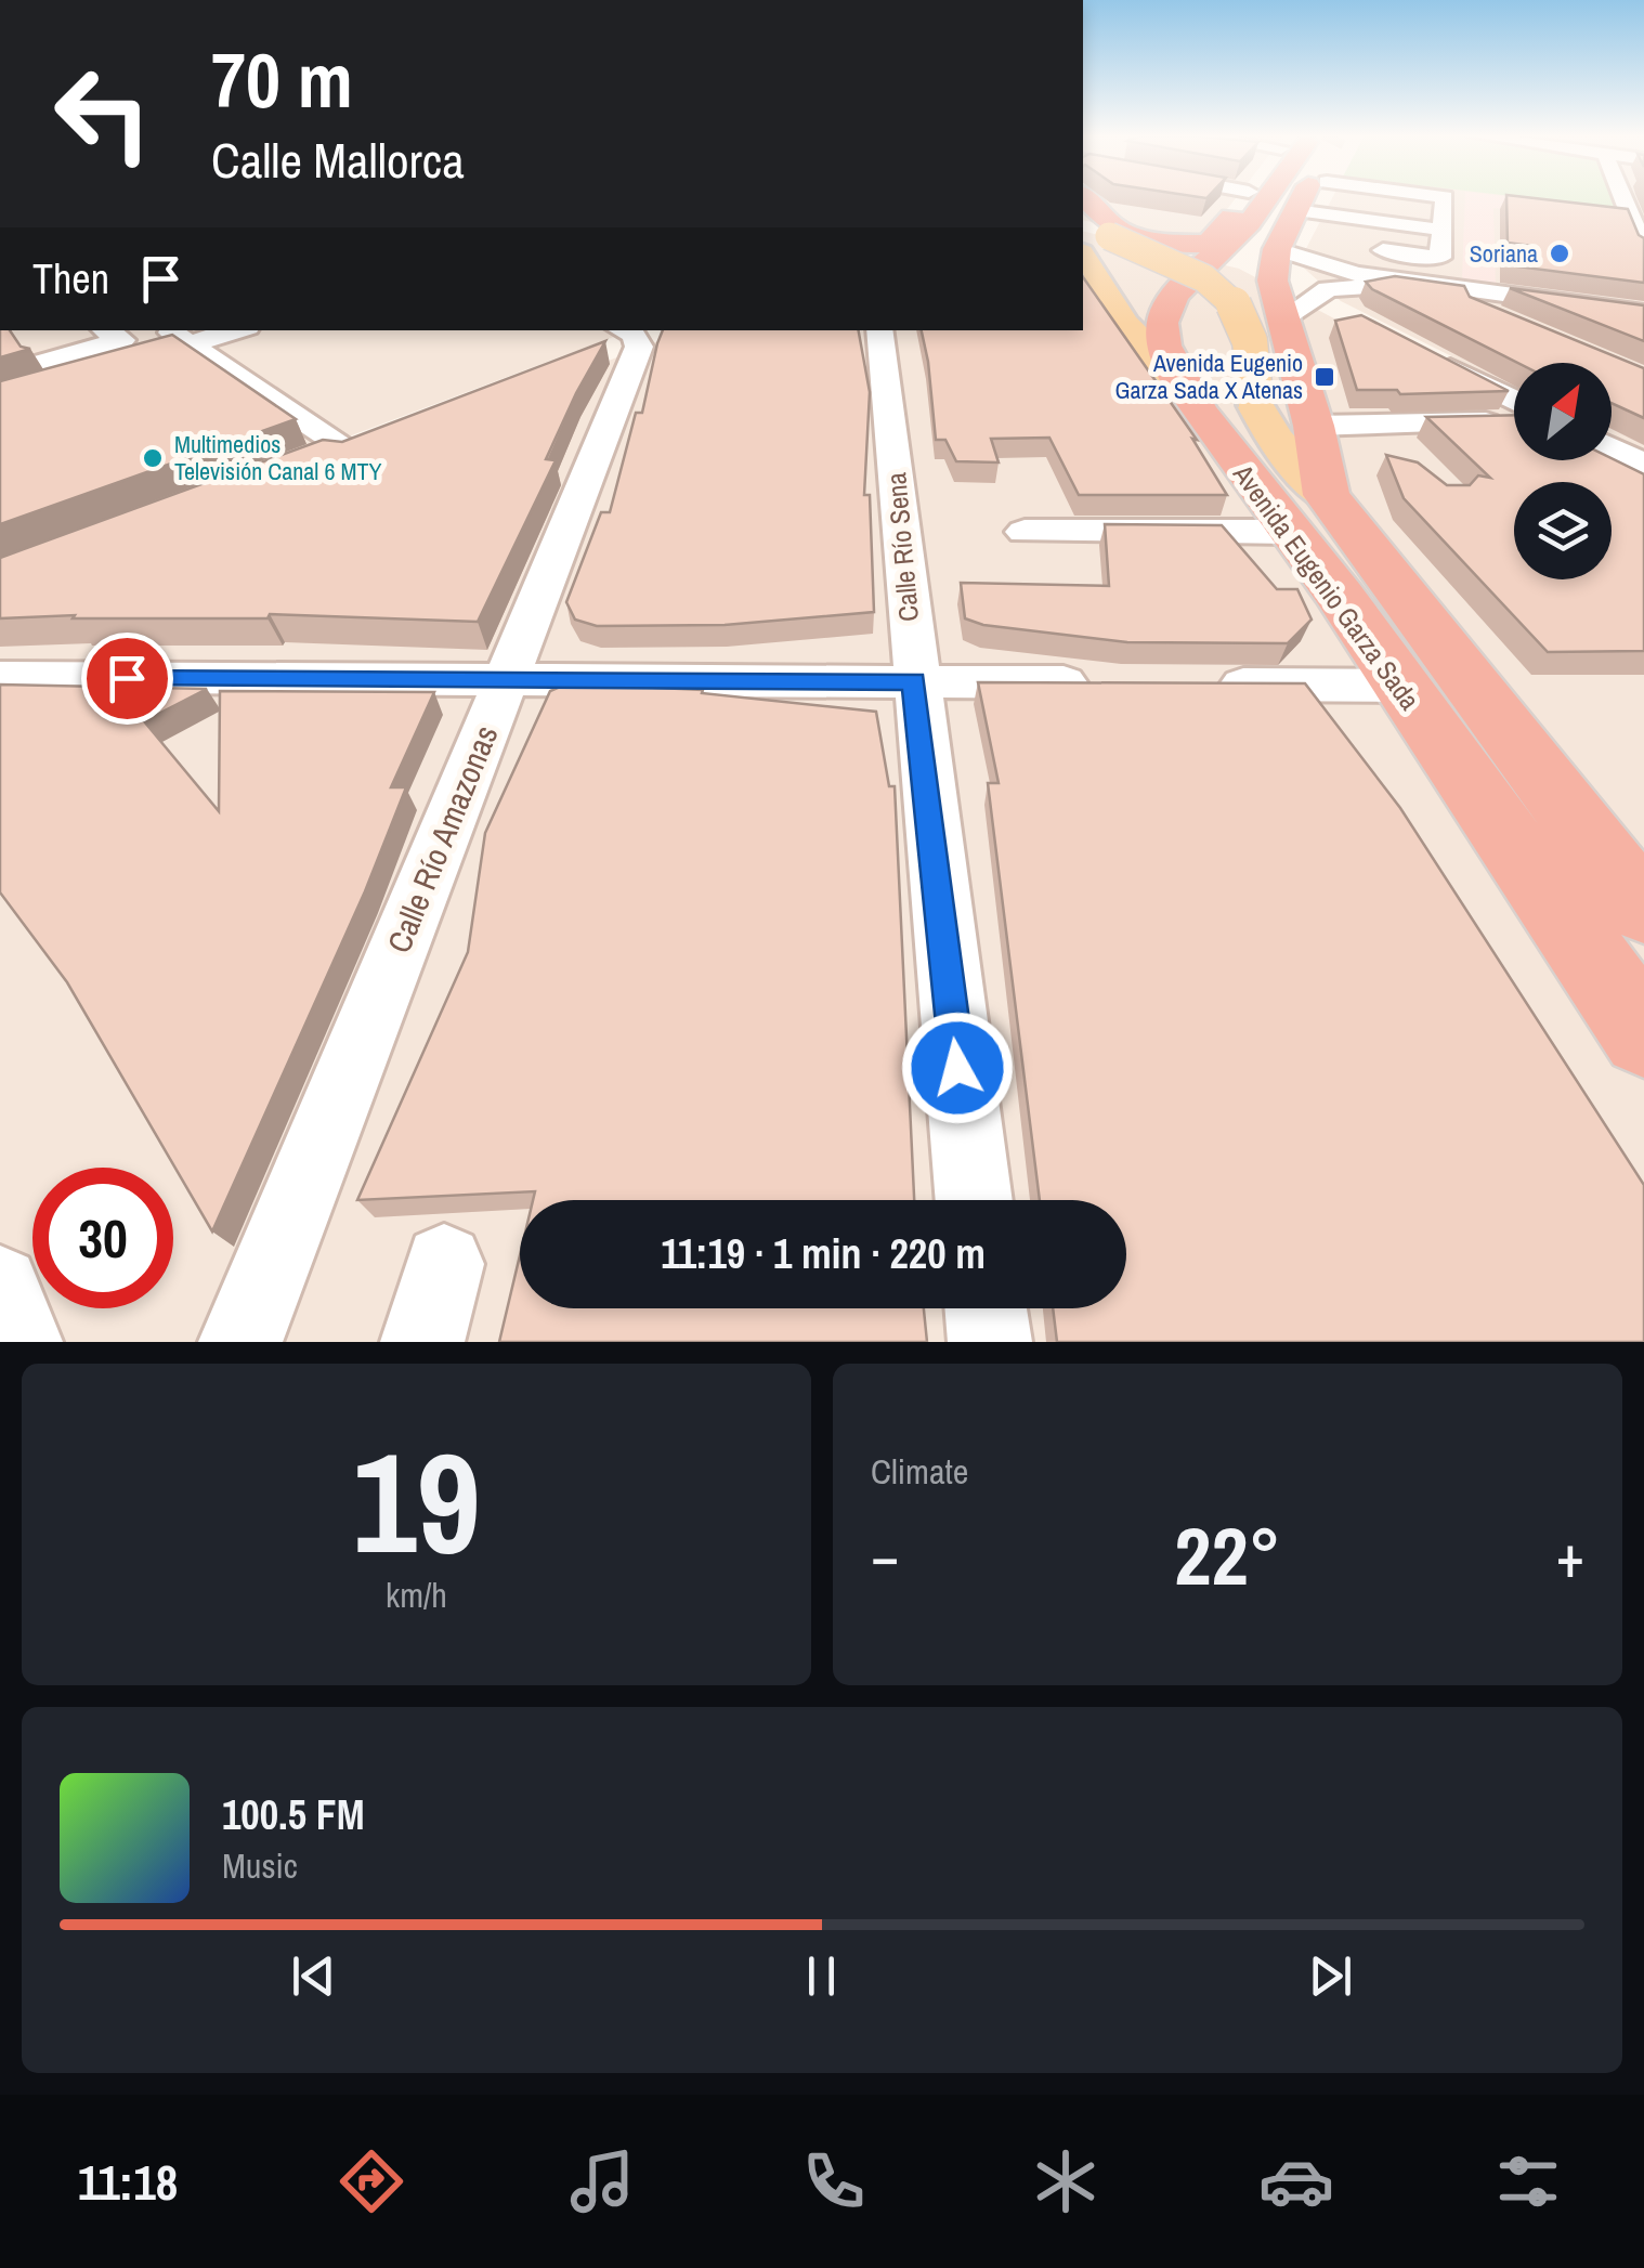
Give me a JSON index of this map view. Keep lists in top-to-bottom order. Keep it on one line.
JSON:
{"streets":{"highway":["Avenida Eugenio Garza Sada"],"street":["Calle Río Sena","Calle Río Amazonas"]},"places":{"other":["Soriana","Multimedios Televisión Canal 6 MTY"],"transit":["Avenida Eugenio Garza Sada X Atenas"]},"north":"top right","page":{"turn":["70 m","Calle Mallorca"],"then":"Then","limit":"30","trip":"11:19 · 1 min · 220 m","tile":[["19","km/h"],"Climate"],"heat":["−","22°","+"],"song":["100.5 FM","Music"],"tabs":"11:18"}}
